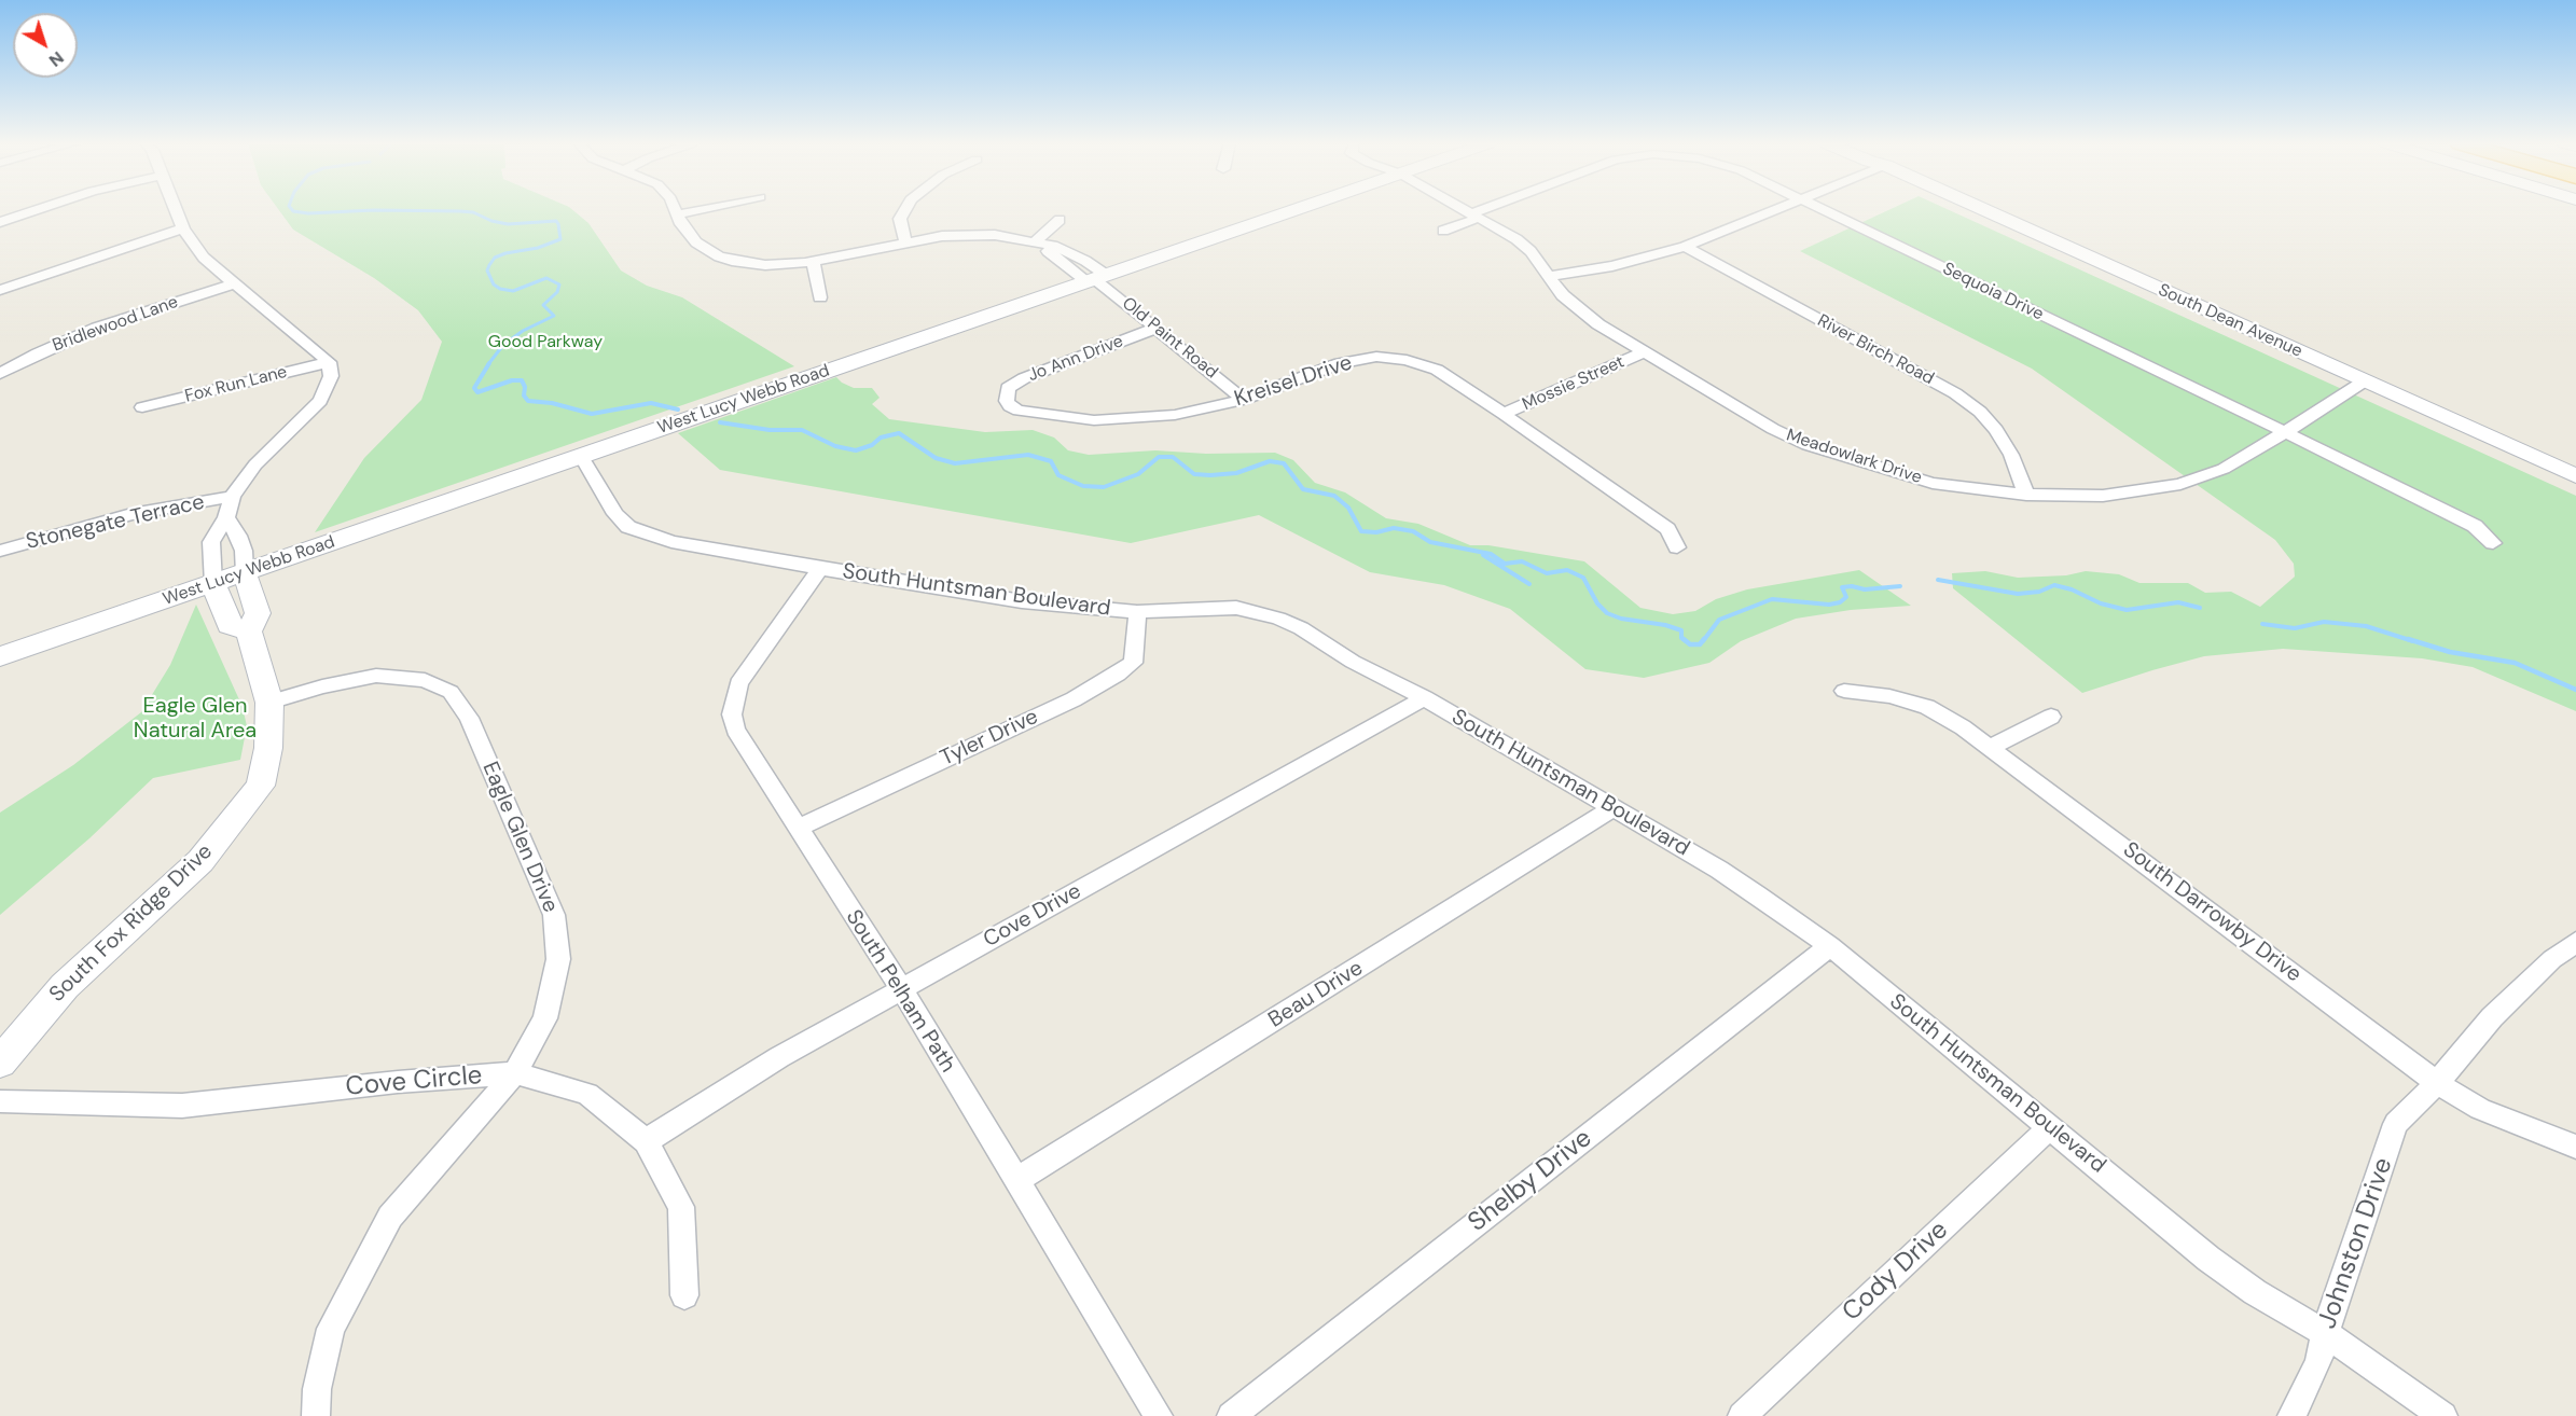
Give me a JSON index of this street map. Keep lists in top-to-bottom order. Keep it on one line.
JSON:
{"streets":{"street":["Sequoia Drive","South Dean Avenue","Bridlewood Lane","Old Paint Road","River Birch Road","Jo Ann Drive","Kreisel Drive","Mossie Street","Fox Run Lane","West Lucy Webb Road","Meadowlark Drive","Stonegate Terrace","South Huntsman Boulevard","Tyler Drive","Eagle Glen Drive","South Darrowby Drive","Cove Drive","South Fox Ridge Drive","South Pelham Path","Beau Drive","Cove Circle","Shelby Drive","Johnston Drive","Cody Drive"]},"crossings":[["Sequoia Drive","Meadowlark Drive"],["South Dean Avenue","Meadowlark Drive"],["Old Paint Road","Jo Ann Drive"],["Old Paint Road","Kreisel Drive"],["Old Paint Road","West Lucy Webb Road"],["River Birch Road","Meadowlark Drive"],["Jo Ann Drive","Kreisel Drive"],["Kreisel Drive","Mossie Street"],["Mossie Street","Meadowlark Drive"],["West Lucy Webb Road","South Huntsman Boulevard"],["West Lucy Webb Road","South Fox Ridge Drive"],["South Huntsman Boulevard","Tyler Drive"],["South Huntsman Boulevard","Cove Drive"],["South Huntsman Boulevard","South Pelham Path"],["South Huntsman Boulevard","Beau Drive"],["South Huntsman Boulevard","Shelby Drive"],["South Huntsman Boulevard","Johnston Drive"],["South Huntsman Boulevard","Cody Drive"],["Tyler Drive","South Pelham Path"],["Eagle Glen Drive","South Fox Ridge Drive"],["Eagle Glen Drive","Cove Circle"],["South Darrowby Drive","Johnston Drive"],["Cove Drive","South Pelham Path"],["Cove Drive","Cove Circle"],["South Pelham Path","Beau Drive"]],"parks":["Good Parkway","Eagle Glen Natural Area"],"north":"bottom right"}
